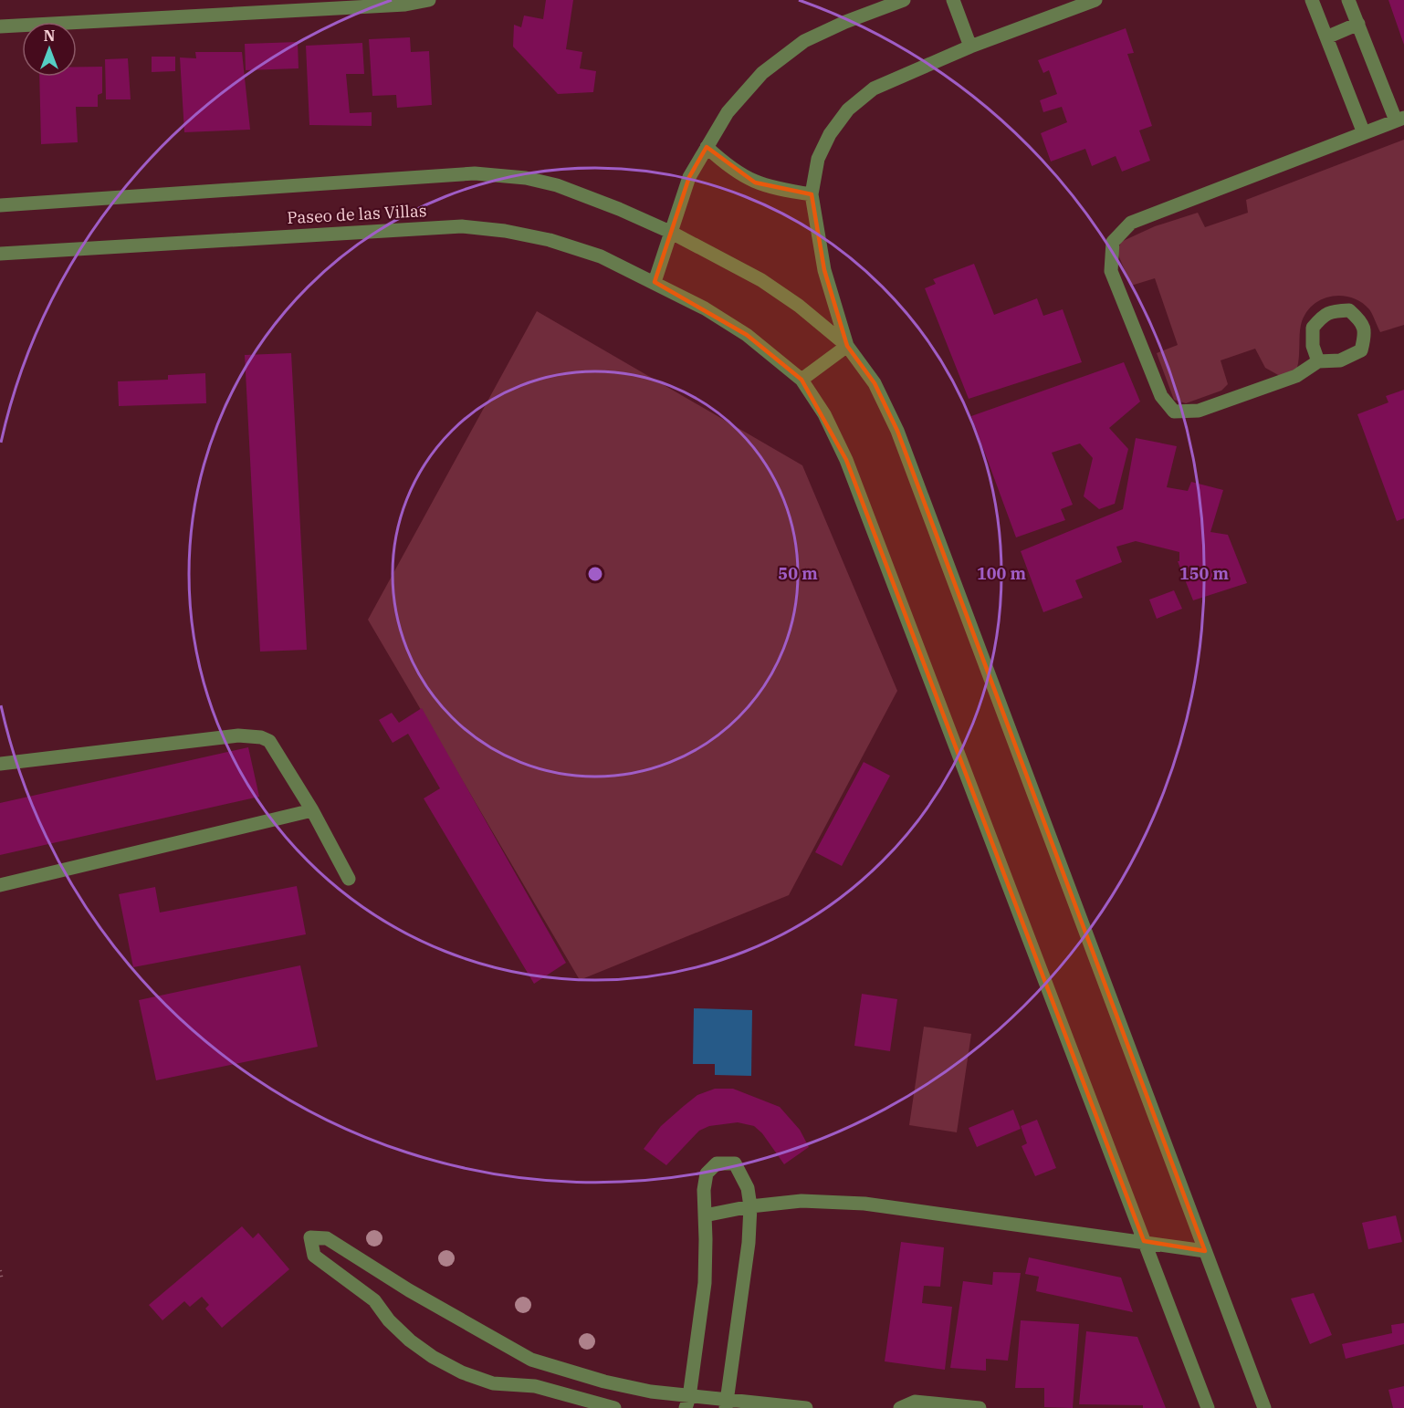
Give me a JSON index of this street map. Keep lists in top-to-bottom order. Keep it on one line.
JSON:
{"streets":{"street":["Paseo de las Villas"]},"north":"top","rings":["50 m","100 m","150 m"]}
